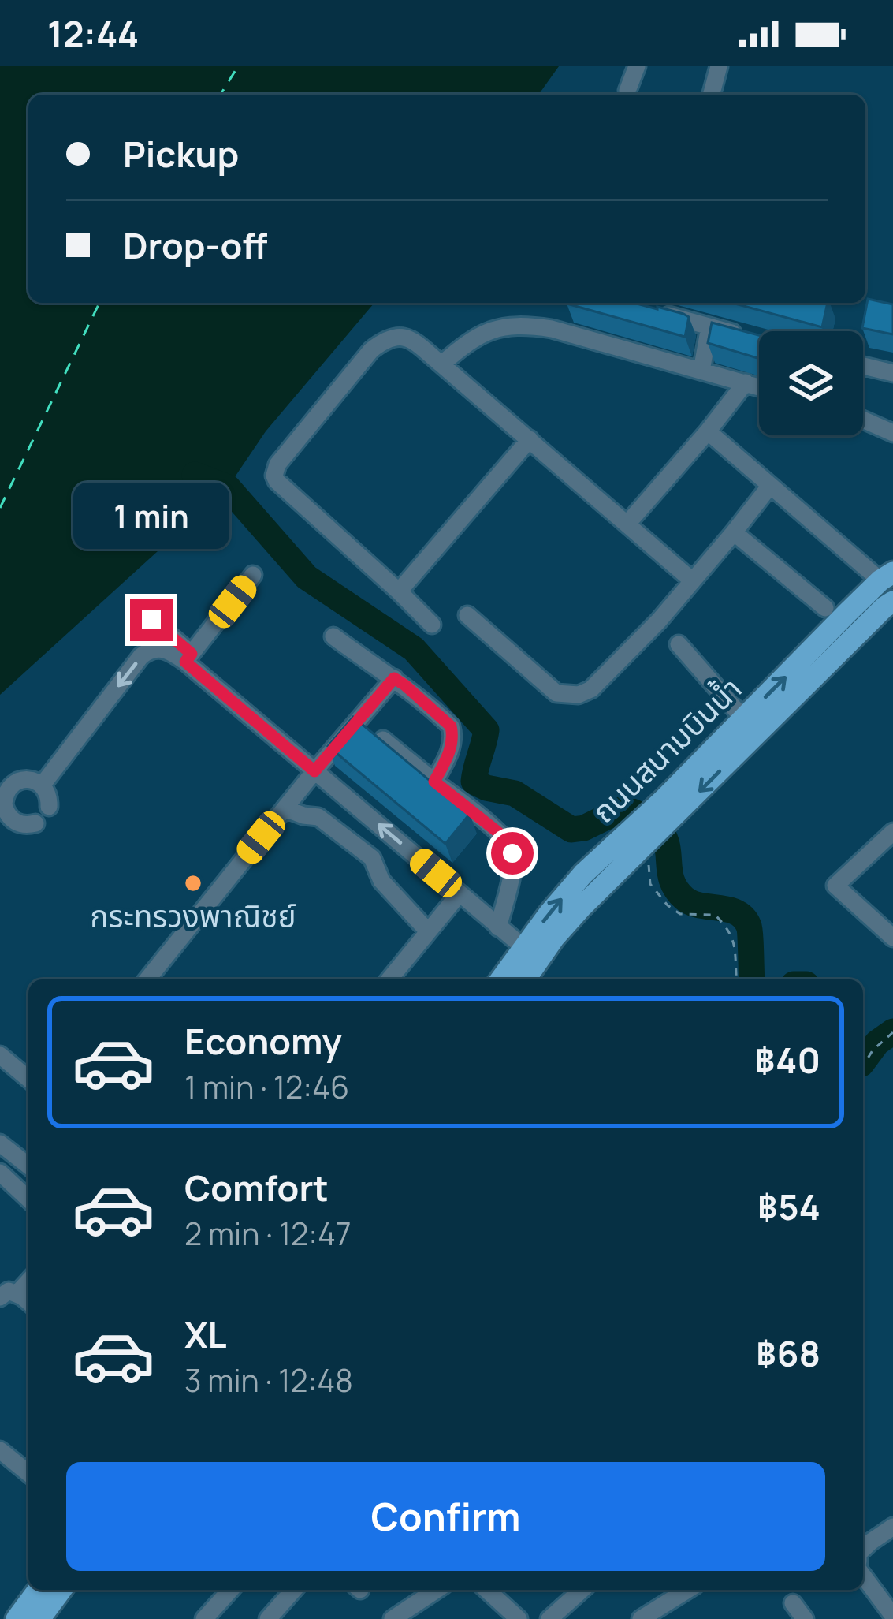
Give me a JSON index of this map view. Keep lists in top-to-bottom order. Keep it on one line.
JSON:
{"streets":{"main road":["ถนนสนามบินน้ำ"]},"places":["กระทรวงพาณิชย์"],"page":{"status":"12:44","banner":["Pickup","Drop-off"],"bubble":"1 min","list":[{"name":"Economy","note":"1 min · 12:46","value":"฿40"},{"name":"Comfort","note":"2 min · 12:47","value":"฿54"},{"name":"XL","note":"3 min · 12:48","value":"฿68"}],"buttons":"Confirm"}}
